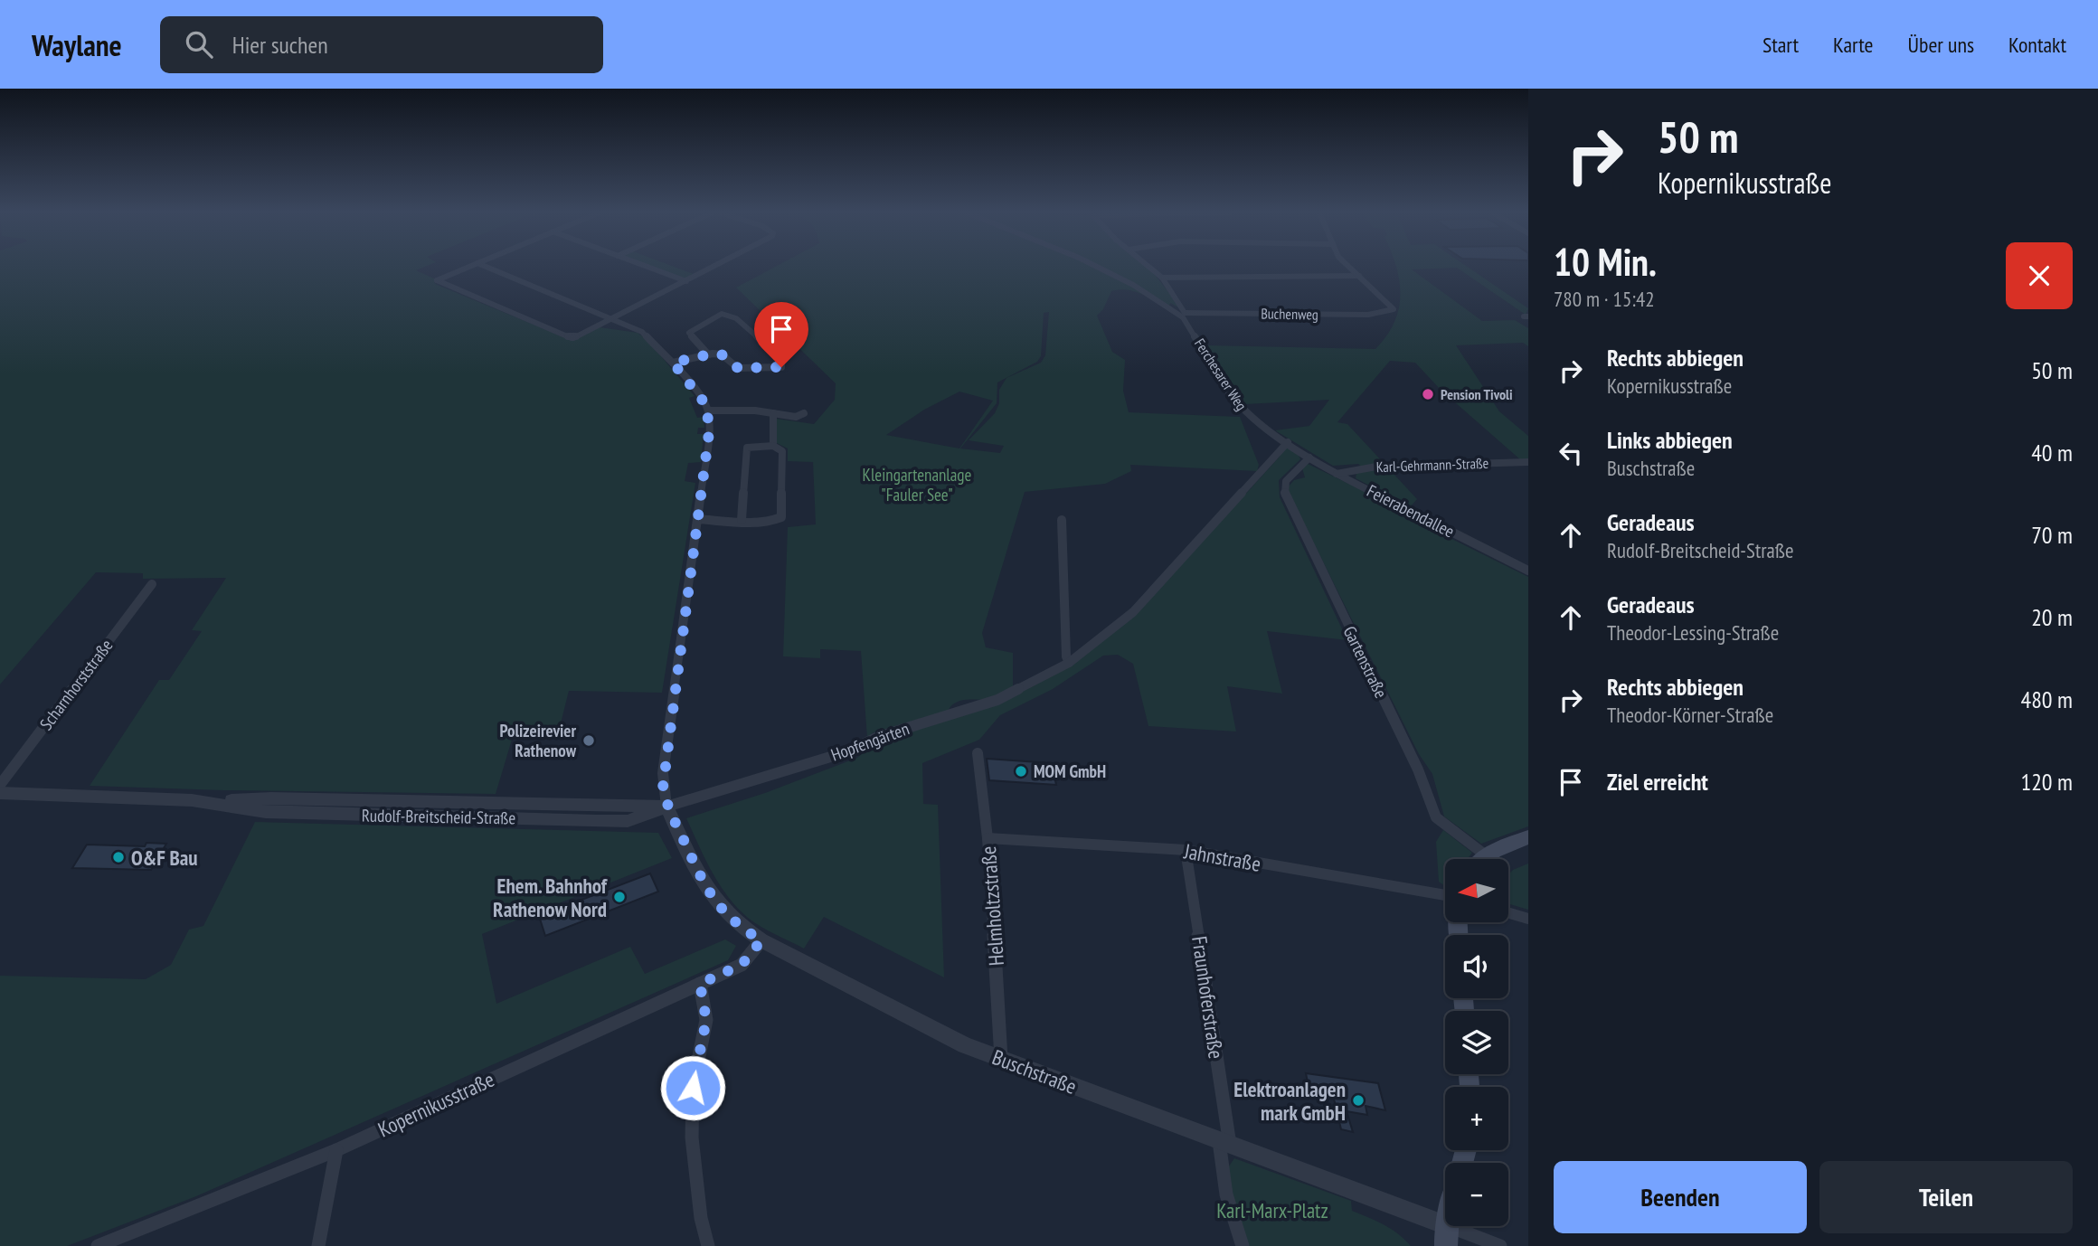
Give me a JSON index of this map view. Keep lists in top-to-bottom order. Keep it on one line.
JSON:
{"streets":{"street":["Buchenweg","Ferchesarer Weg","Karl-Gehrmann-Straße","Feierabendallee","Gartenstraße","Scharnhorststraße","Hopfengärten","Rudolf-Breitscheid-Straße","Jahnstraße","Helmholtzstraße","Fraunhoferstraße","Buschstraße","Kopernikusstraße"]},"crossings":[["Buchenweg","Ferchesarer Weg"],["Ferchesarer Weg","Feierabendallee"],["Ferchesarer Weg","Hopfengärten"],["Karl-Gehrmann-Straße","Feierabendallee"],["Feierabendallee","Gartenstraße"],["Feierabendallee","Hopfengärten"],["Hopfengärten","Rudolf-Breitscheid-Straße"],["Hopfengärten","Buschstraße"],["Rudolf-Breitscheid-Straße","Buschstraße"],["Jahnstraße","Helmholtzstraße"],["Jahnstraße","Fraunhoferstraße"],["Helmholtzstraße","Buschstraße"],["Fraunhoferstraße","Buschstraße"],["Buschstraße","Kopernikusstraße"]],"parks":["Kleingartenanlage \"Fauler See\"","Karl-Marx-Platz"],"places":["Pension Tivoli","Polizeirevier Rathenow","MOM GmbH","O&F Bau","Ehem. Bahnhof Rathenow Nord","Elektroanlagen mark GmbH"],"north":"left","page":{"header":"Waylane","search":"Hier suchen","nav":["Start","Karte","Über uns","Kontakt"],"turn":["50 m","Kopernikusstraße"],"heading":["10 Min.","780 m · 15:42"],"list":[{"name":"Rechts abbiegen","note":"Kopernikusstraße","value":"50 m"},{"name":"Links abbiegen","note":"Buschstraße","value":"40 m"},{"name":"Geradeaus","note":"Rudolf-Breitscheid-Straße","value":"70 m"},{"name":"Geradeaus","note":"Theodor-Lessing-Straße","value":"20 m"},{"name":"Rechts abbiegen","note":"Theodor-Körner-Straße","value":"480 m"},{"name":"Ziel erreicht","value":"120 m"}],"map_buttons":["+","−"],"buttons":["Beenden","Teilen"]}}
